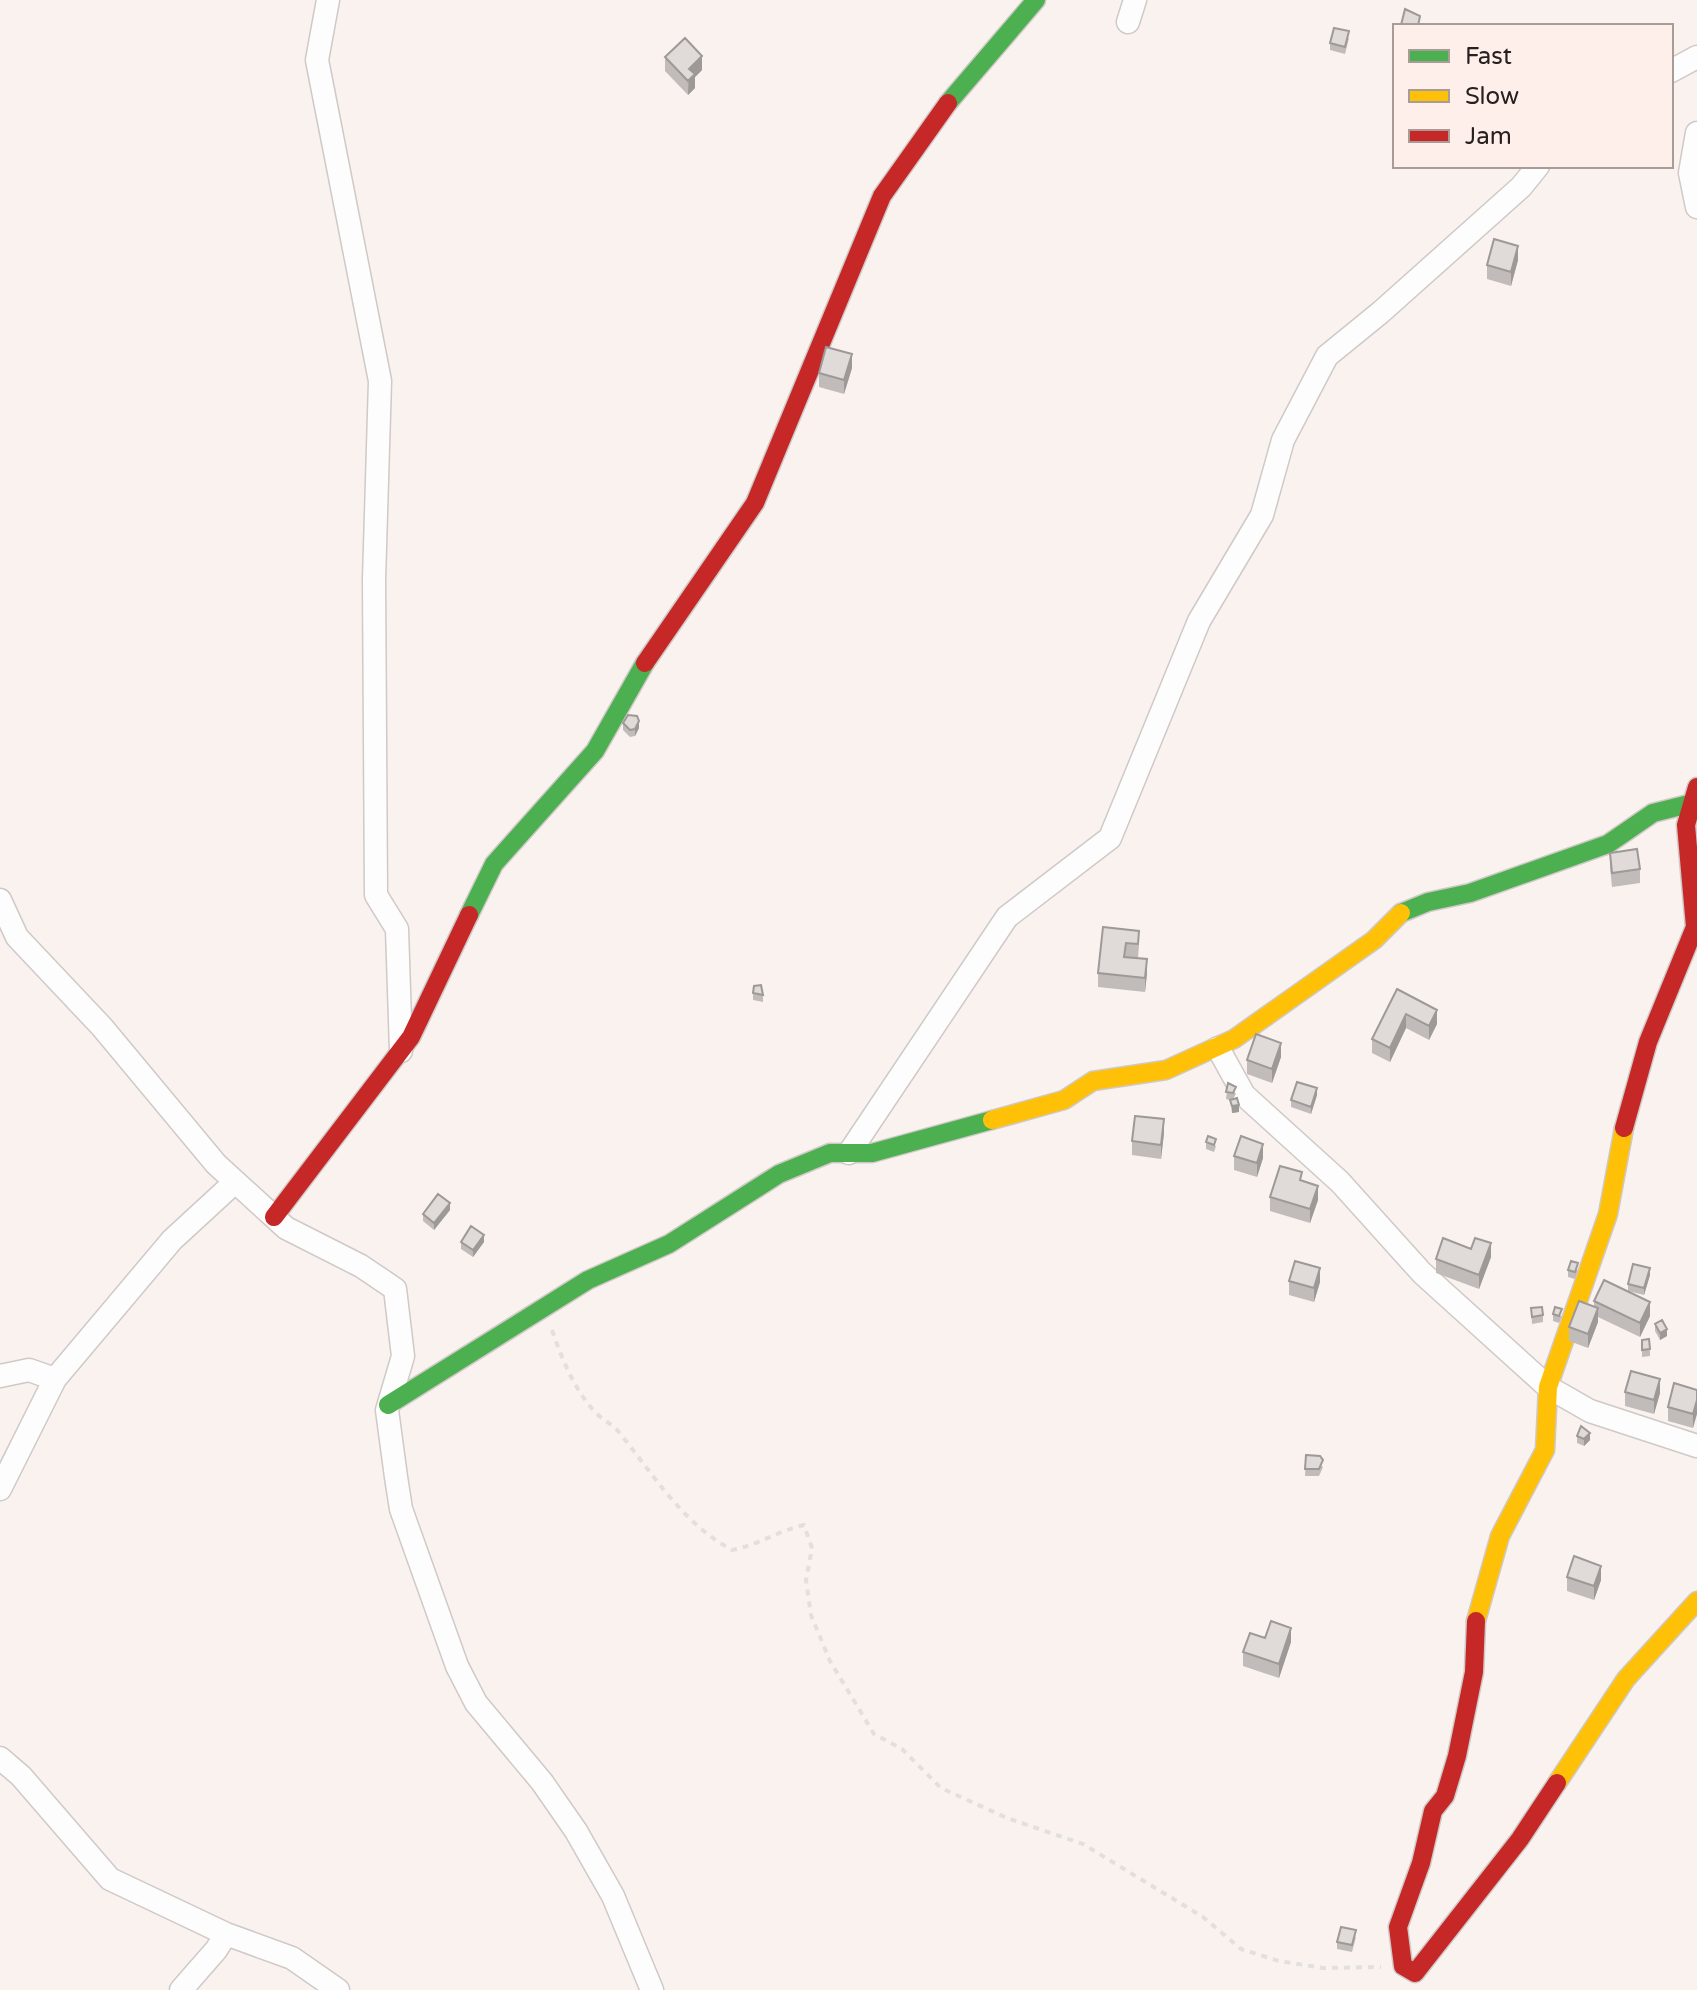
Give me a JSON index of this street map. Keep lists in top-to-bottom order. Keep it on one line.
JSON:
{"legend":["Fast","Slow","Jam"]}
